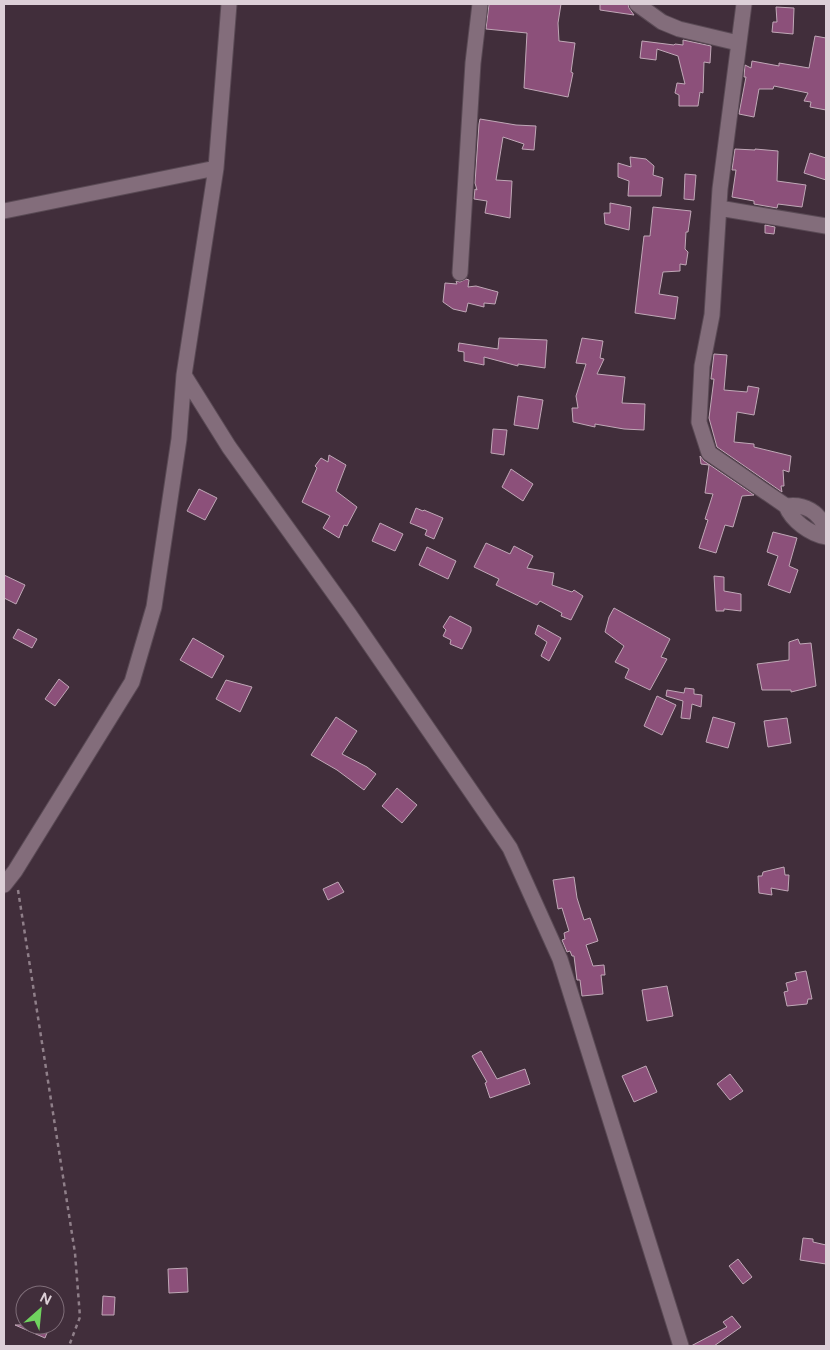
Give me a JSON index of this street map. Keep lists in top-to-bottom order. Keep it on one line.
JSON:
{"north":"top right"}
